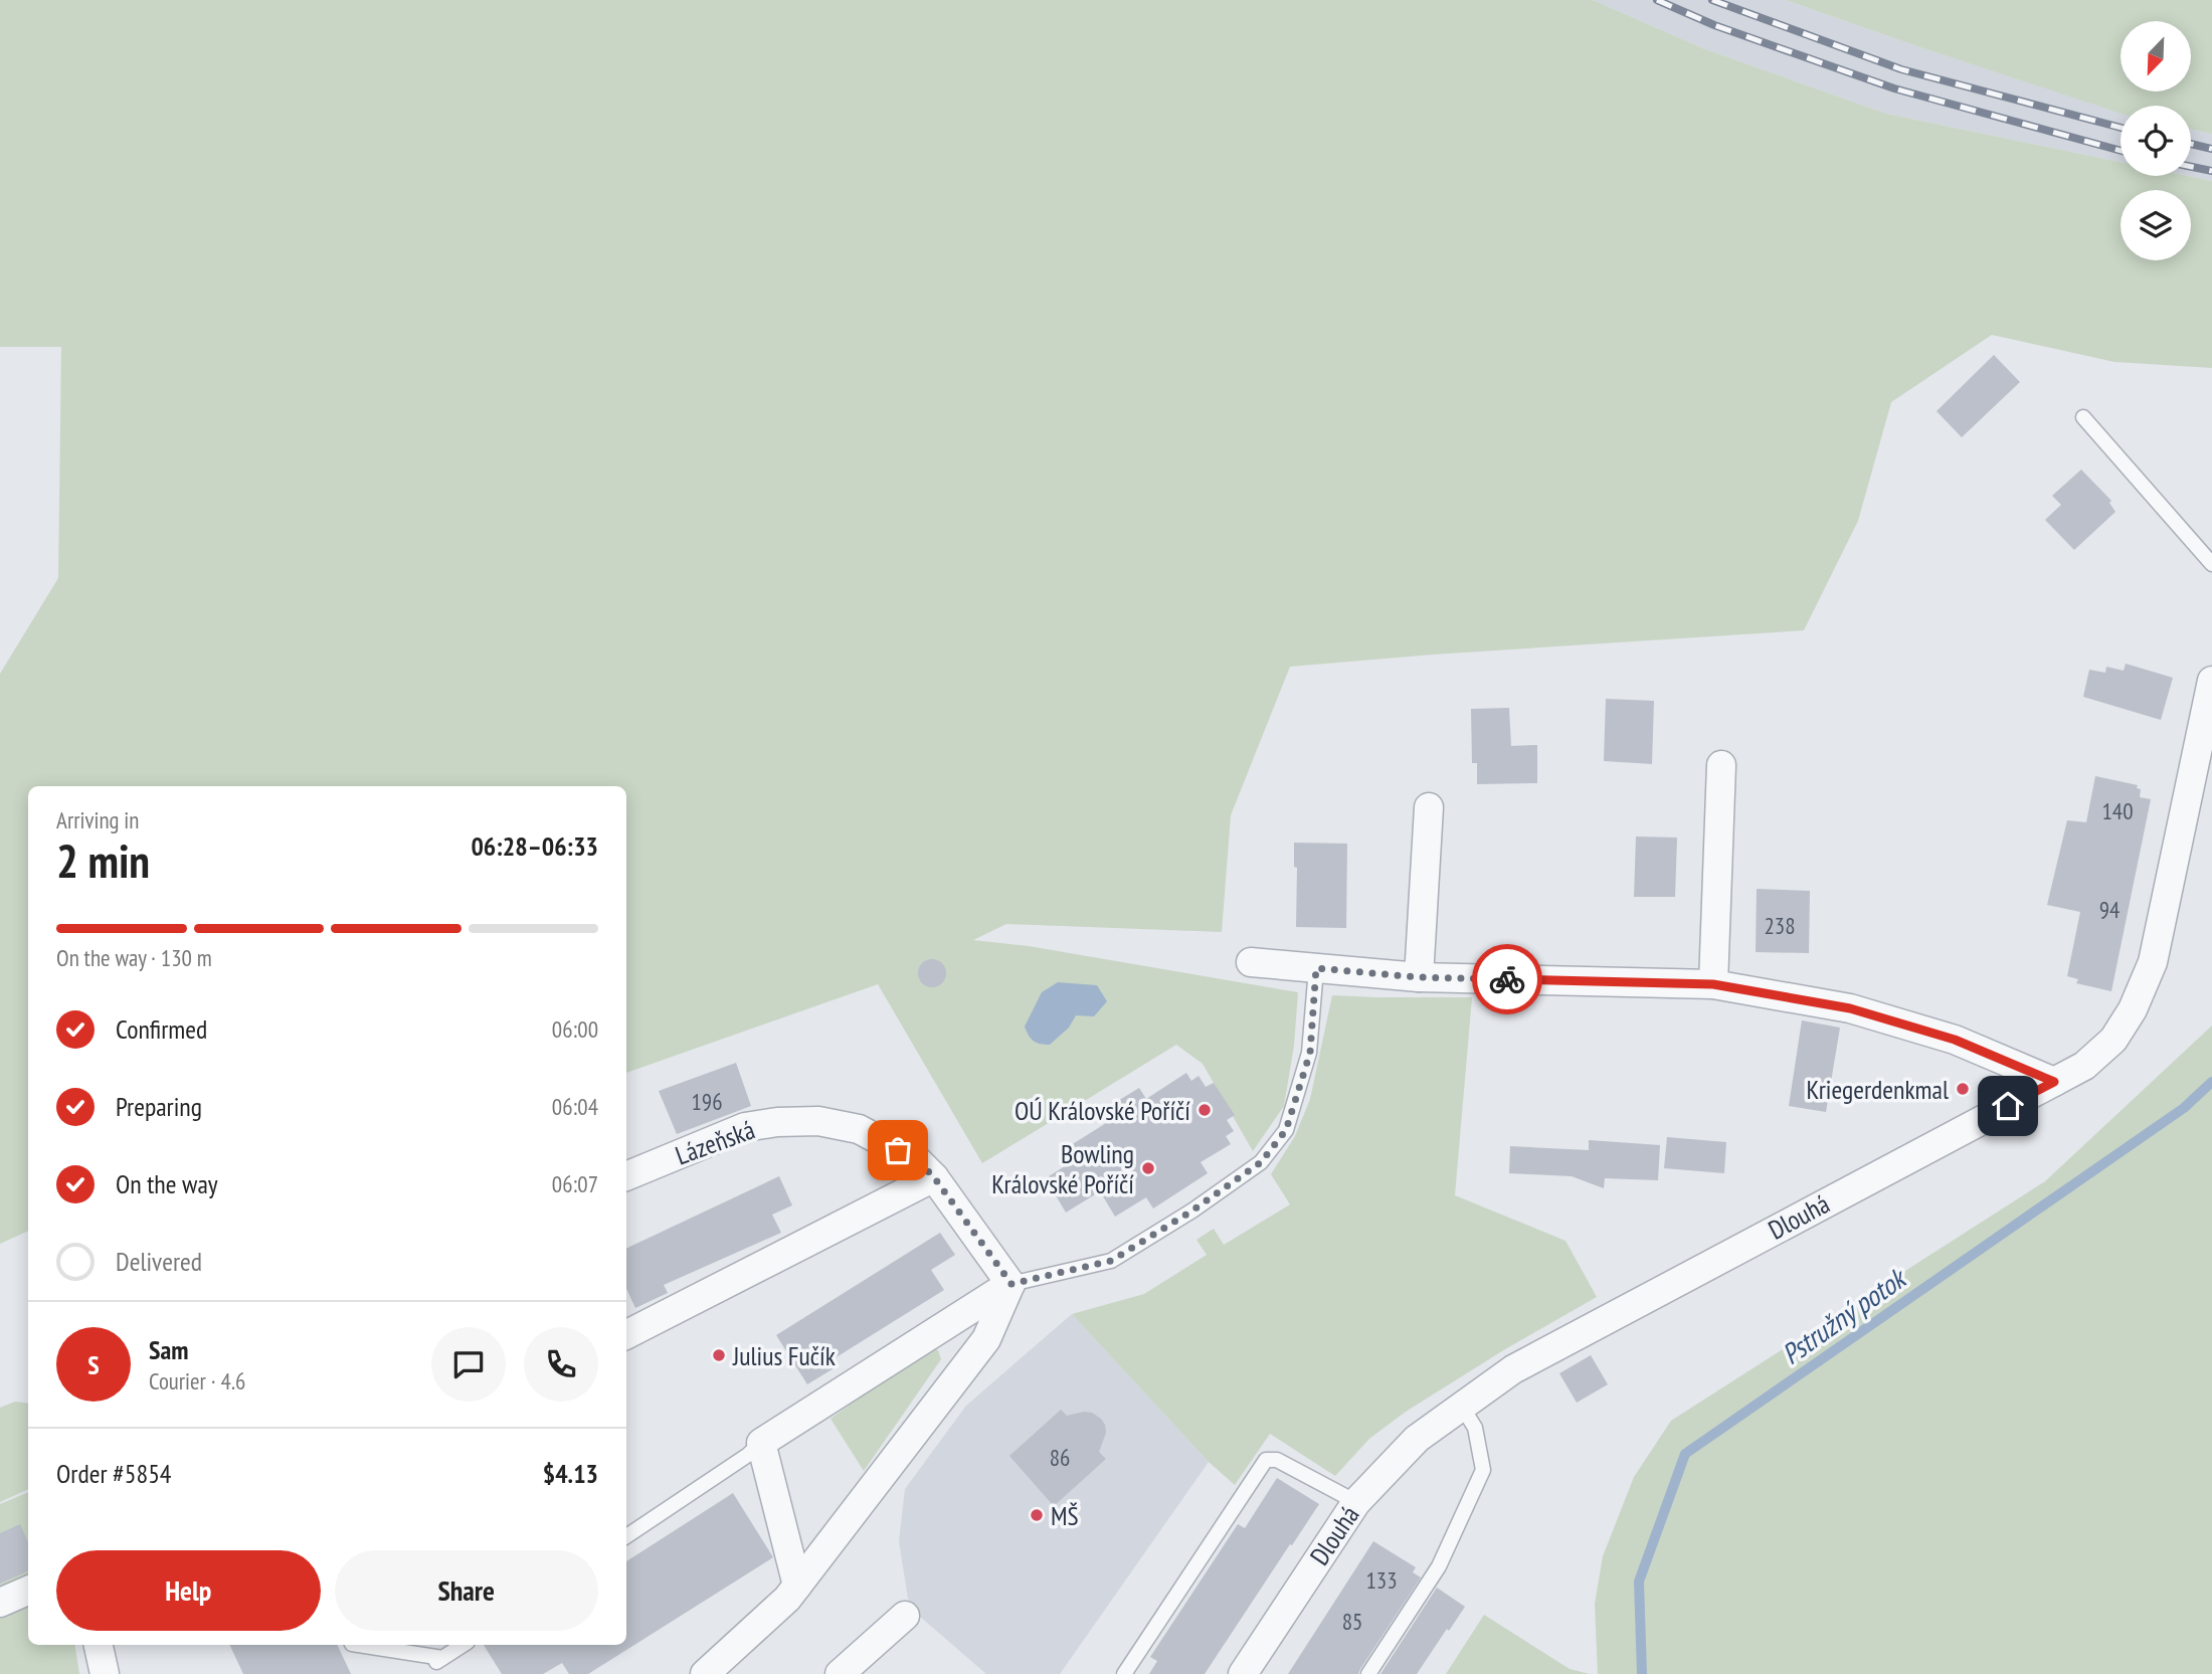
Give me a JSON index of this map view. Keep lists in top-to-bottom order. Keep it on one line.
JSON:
{"streets":{"street":["Lázeňská","Dlouhá"]},"water":["Pstružný potok"],"places":["Kriegerdenkmal","OÚ Královské Poříčí","Bowling Královské Poříčí","Julius Fučík","MŠ"],"house_numbers":["140","94","238","196","86","133","85"],"north":"bottom left","page":{"heading":["2 min","Arriving in","06:28–06:33"],"panel":["Sam","Courier · 4.6","Order #5854","$4.13"],"bar":"On the way · 130 m","list":[["Confirmed","06:00"],["Preparing","06:04"],["On the way","06:07"],"Delivered"],"round":"S","buttons":["Help","Share"]}}
